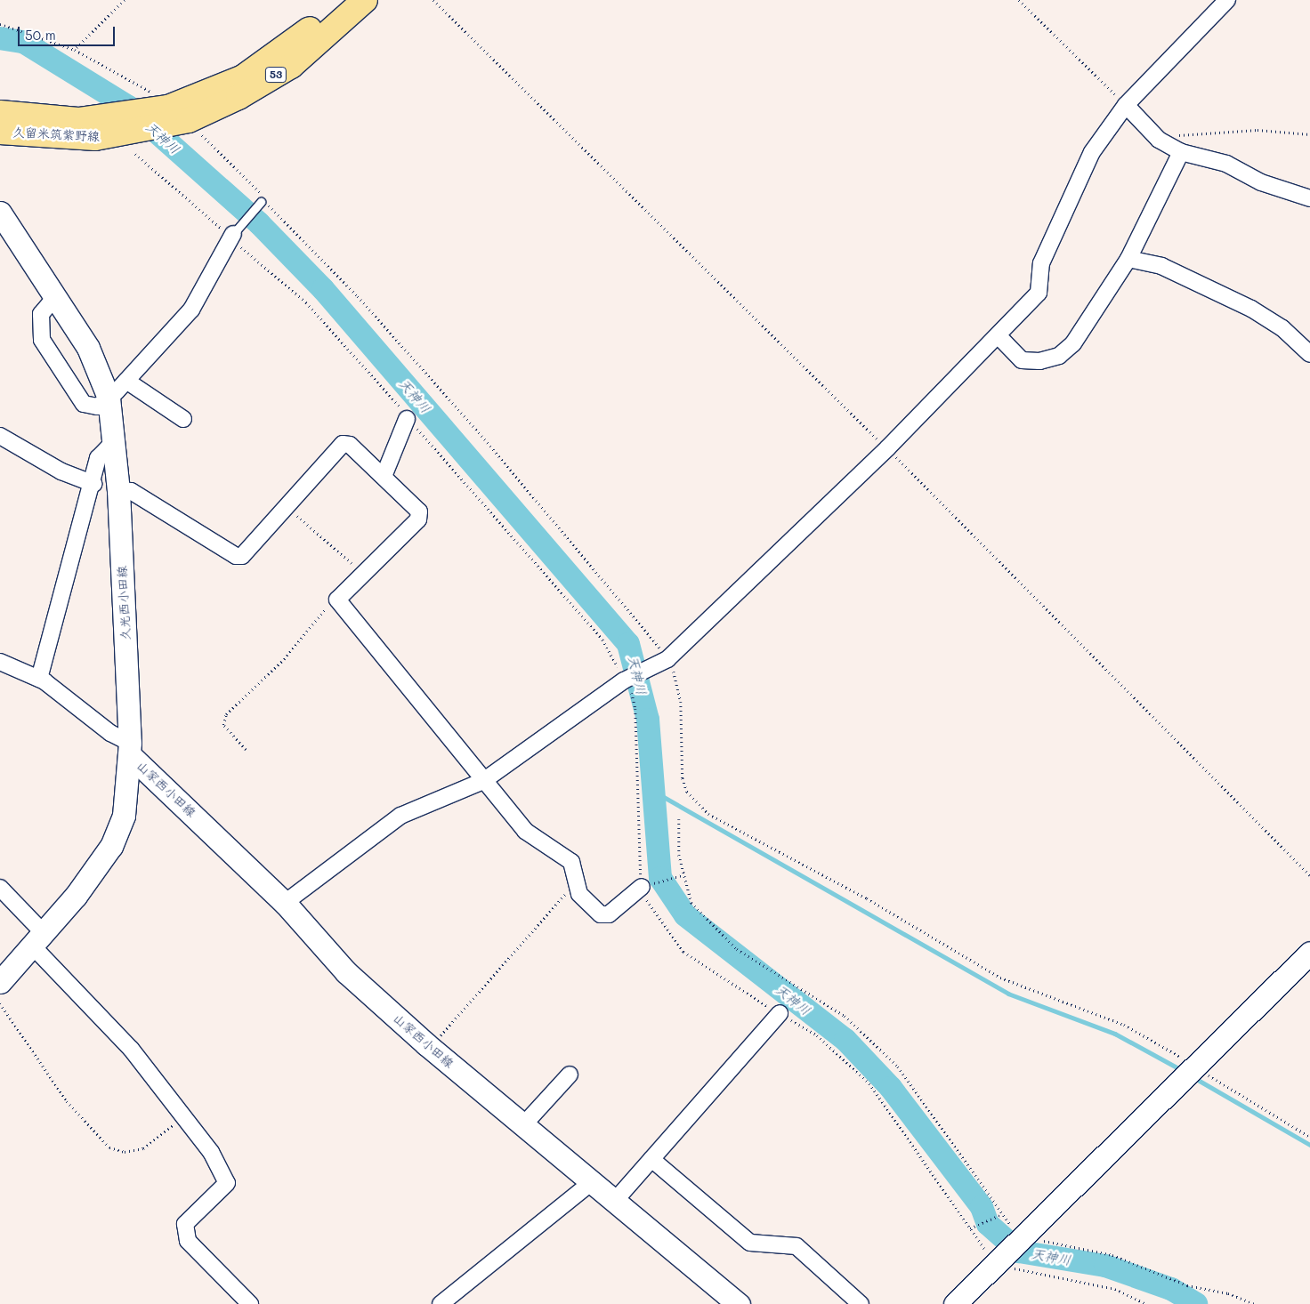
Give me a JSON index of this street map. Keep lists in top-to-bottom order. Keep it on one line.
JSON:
{"streets":{"main road":["53","久留米筑紫野線","久光西小田線","山家西小田線"]},"crossings":[["久光西小田線","山家西小田線"]],"water":["天神川"],"scale_bar":"50 m"}
